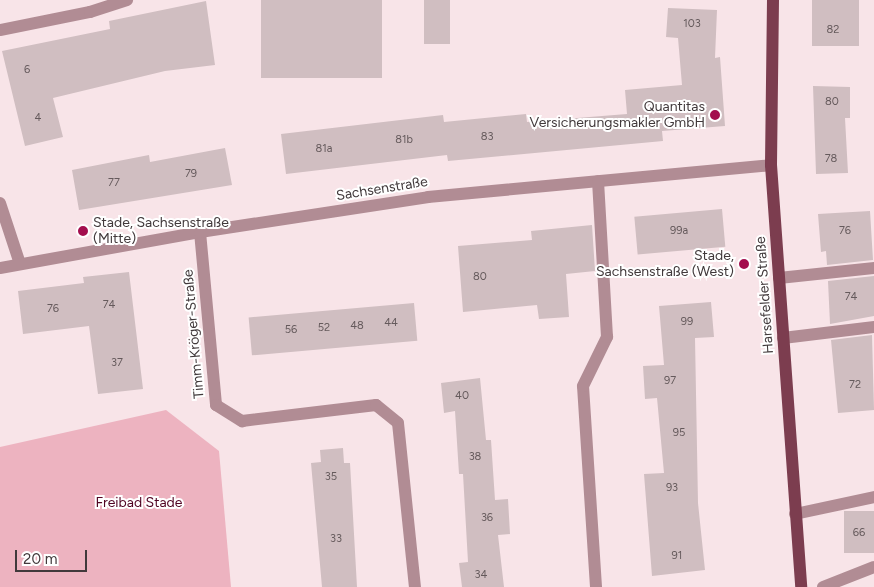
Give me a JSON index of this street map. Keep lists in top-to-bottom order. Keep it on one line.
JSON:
{"streets":{"main road":["Harsefelder Straße"],"street":["Sachsenstraße","Timm-Kröger-Straße"]},"crossings":[["Sachsenstraße","Harsefelder Straße"],["Sachsenstraße","Timm-Kröger-Straße"]],"parks":["Freibad Stade"],"places":["Quantitas Versicherungsmakler GmbH","Stade, Sachsenstraße (Mitte)","Stade, Sachsenstraße (West)"],"house_numbers":["103","82","6","80","4","83","81b","81a","78","79","77","99a","76","80","74","74","76","99","44","48","52","56","37","97","72","40","95","38","35","93","36","66","33","91","34"],"scale_bar":"20 m"}
